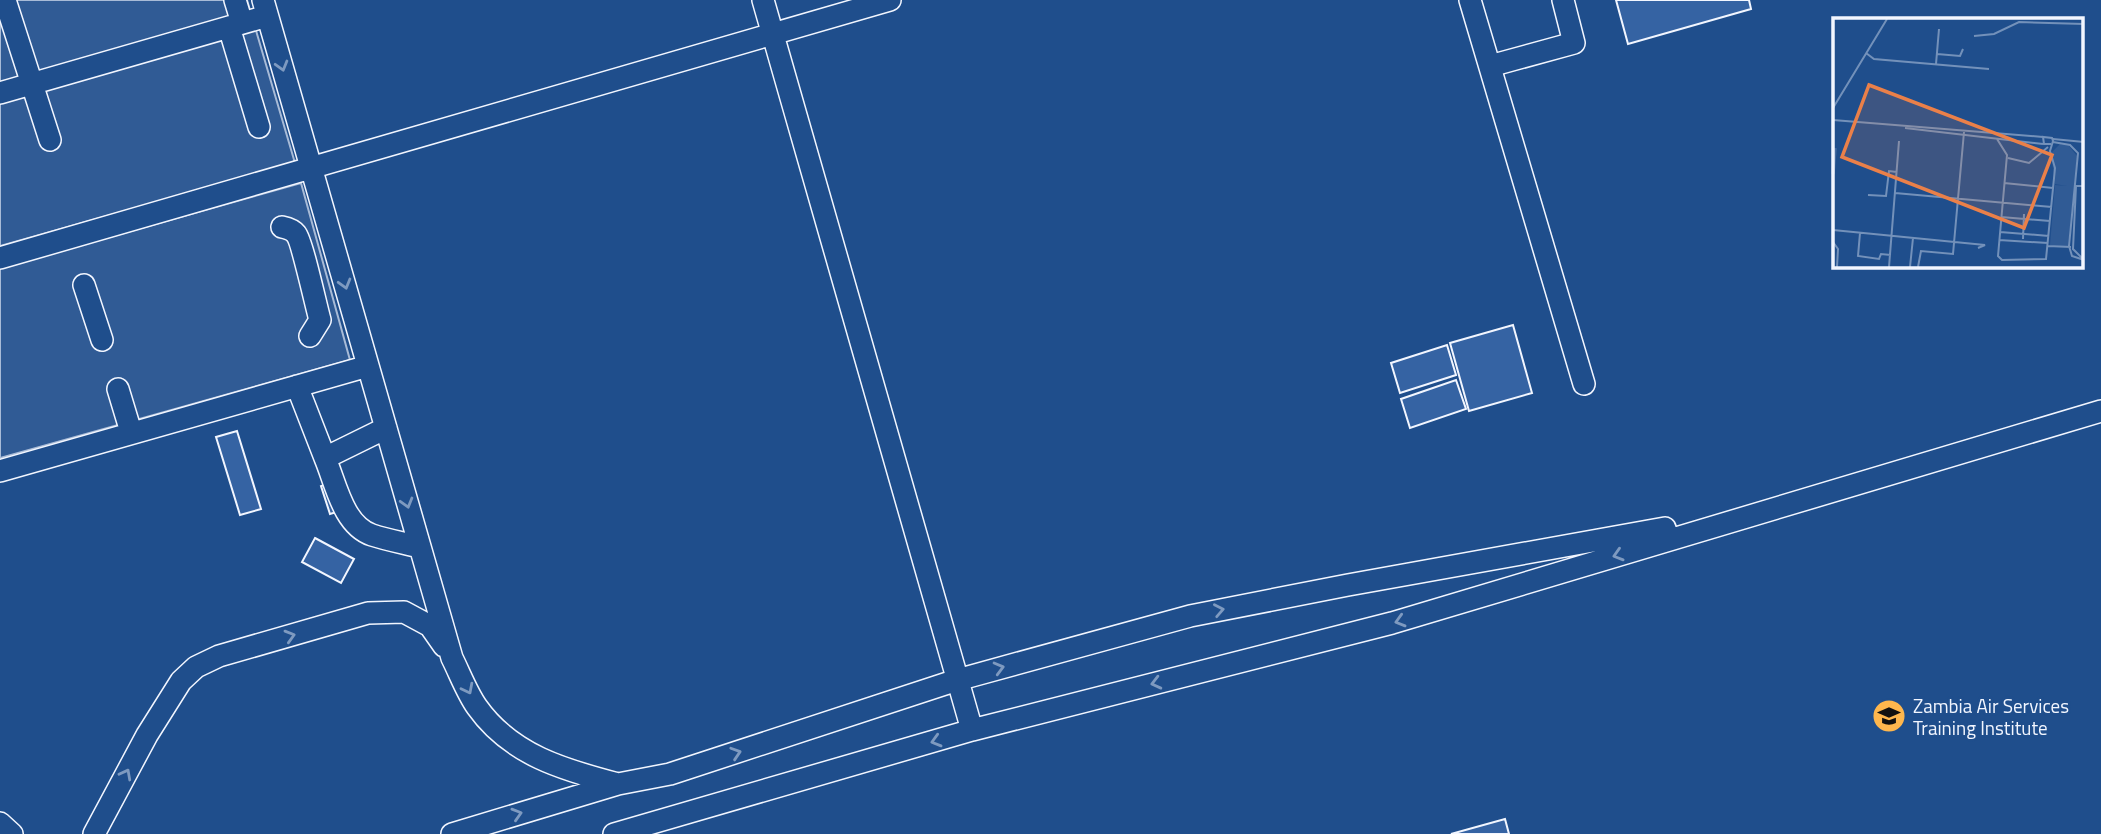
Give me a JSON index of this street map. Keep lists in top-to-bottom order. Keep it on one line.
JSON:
{"places":{"school or university":["Zambia Air Services Training Institute"]}}
